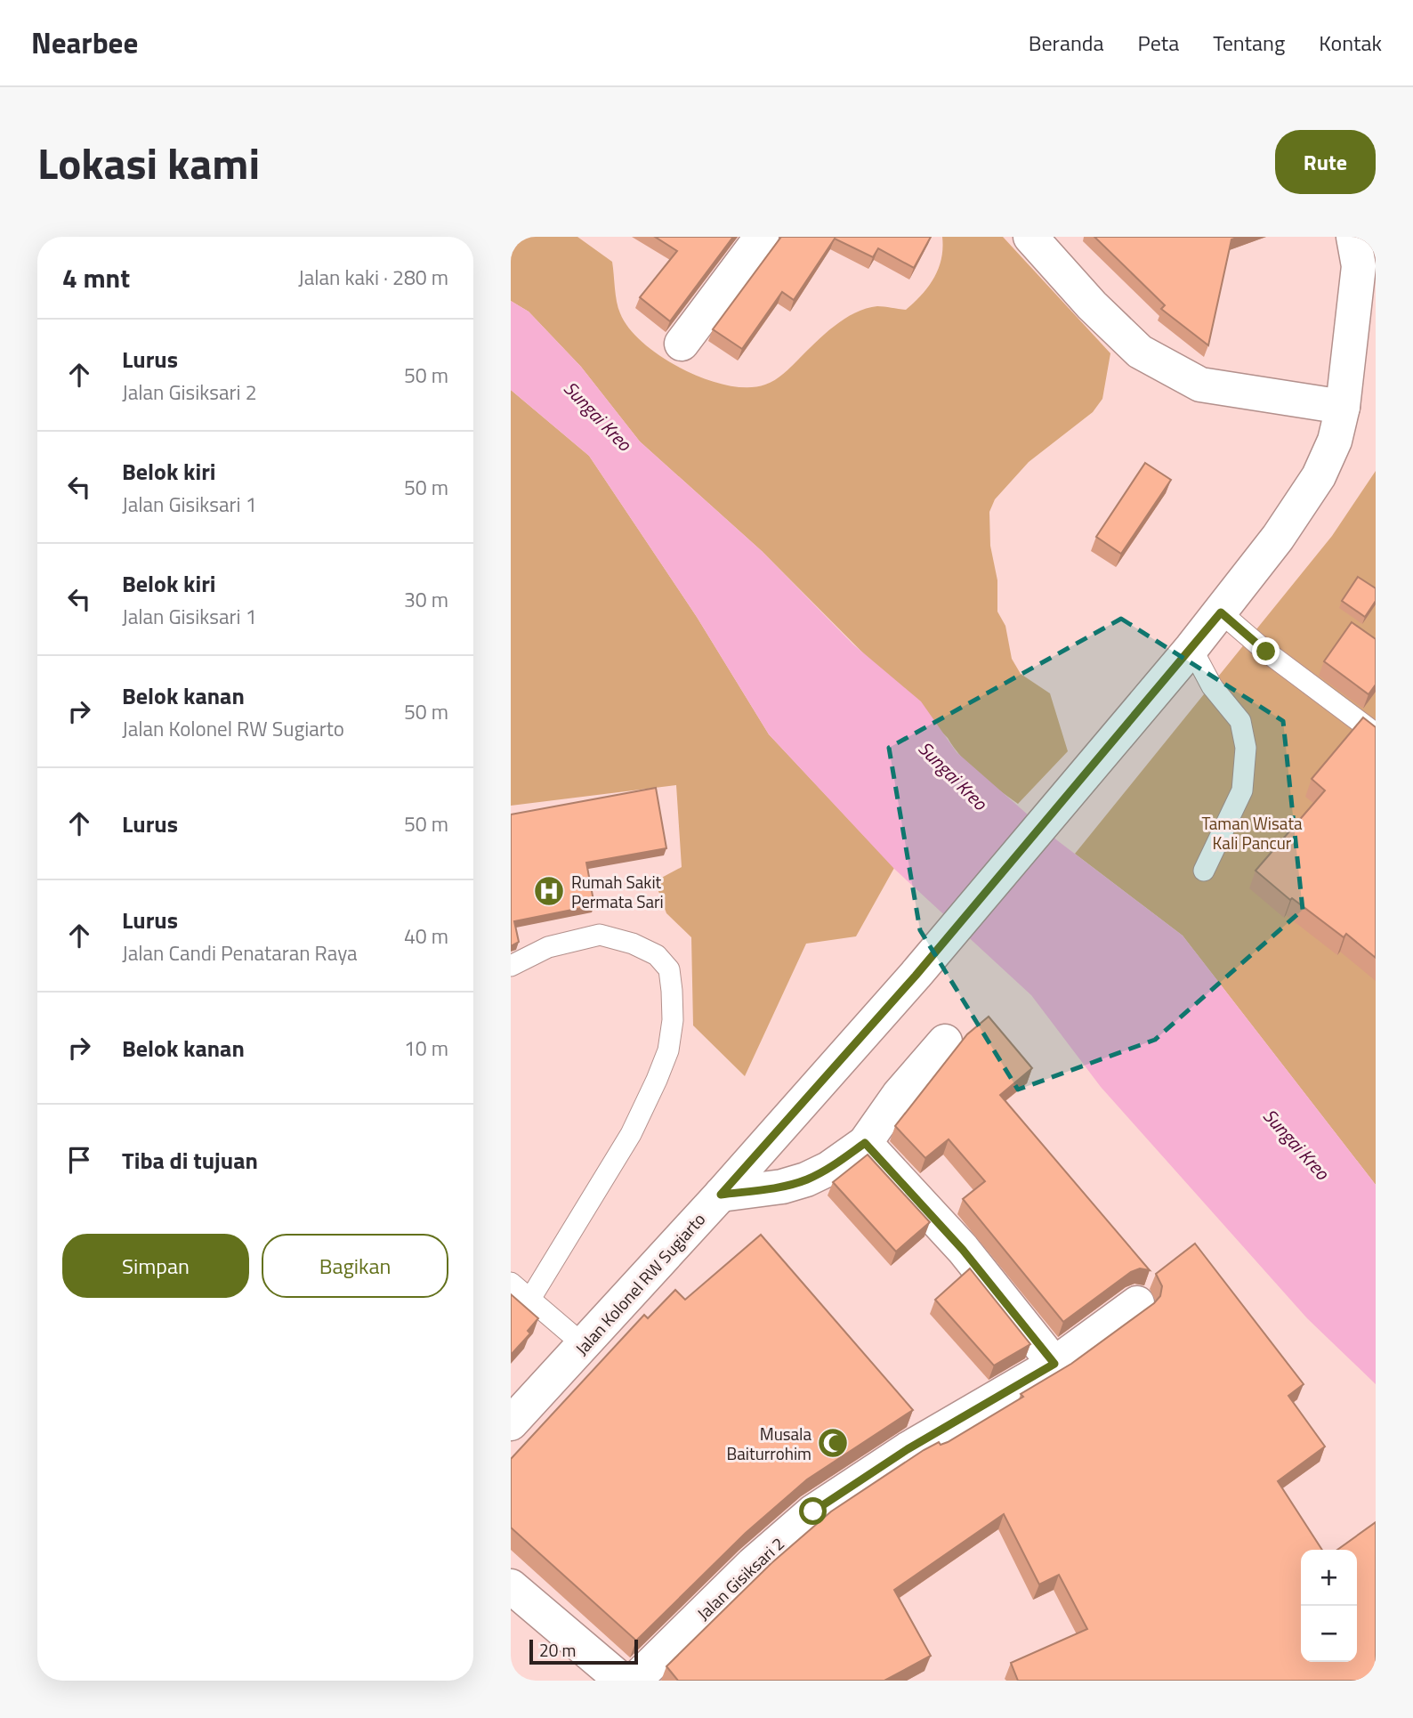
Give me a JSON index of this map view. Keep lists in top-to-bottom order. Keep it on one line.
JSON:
{"streets":{"street":["Jalan Kolonel RW Sugiarto","Jalan Gisiksari 2"]},"water":["Sungai Kreo"],"parks":["Taman Wisata Kali Pancur"],"places":{"hospital":["Rumah Sakit Permata Sari"],"mosque":["Musala Baiturrohim"]},"scale_bar":"20 m","page":{"header":"Nearbee","nav":["Beranda","Peta","Tentang","Kontak"],"title":"Lokasi kami","buttons":["Rute",["Simpan","Bagikan"]],"heading":["4 mnt","Jalan kaki · 280 m"],"list":[["Lurus","Jalan Gisiksari 2","50 m"],["Belok kiri","Jalan Gisiksari 1","50 m"],["Belok kiri","Jalan Gisiksari 1","30 m"],["Belok kanan","Jalan Kolonel RW Sugiarto","50 m"],["Lurus","50 m"],["Lurus","Jalan Candi Penataran Raya","40 m"],["Belok kanan","10 m"],"Tiba di tujuan"],"map_buttons":["+","−"],"scale":"20 m"}}
